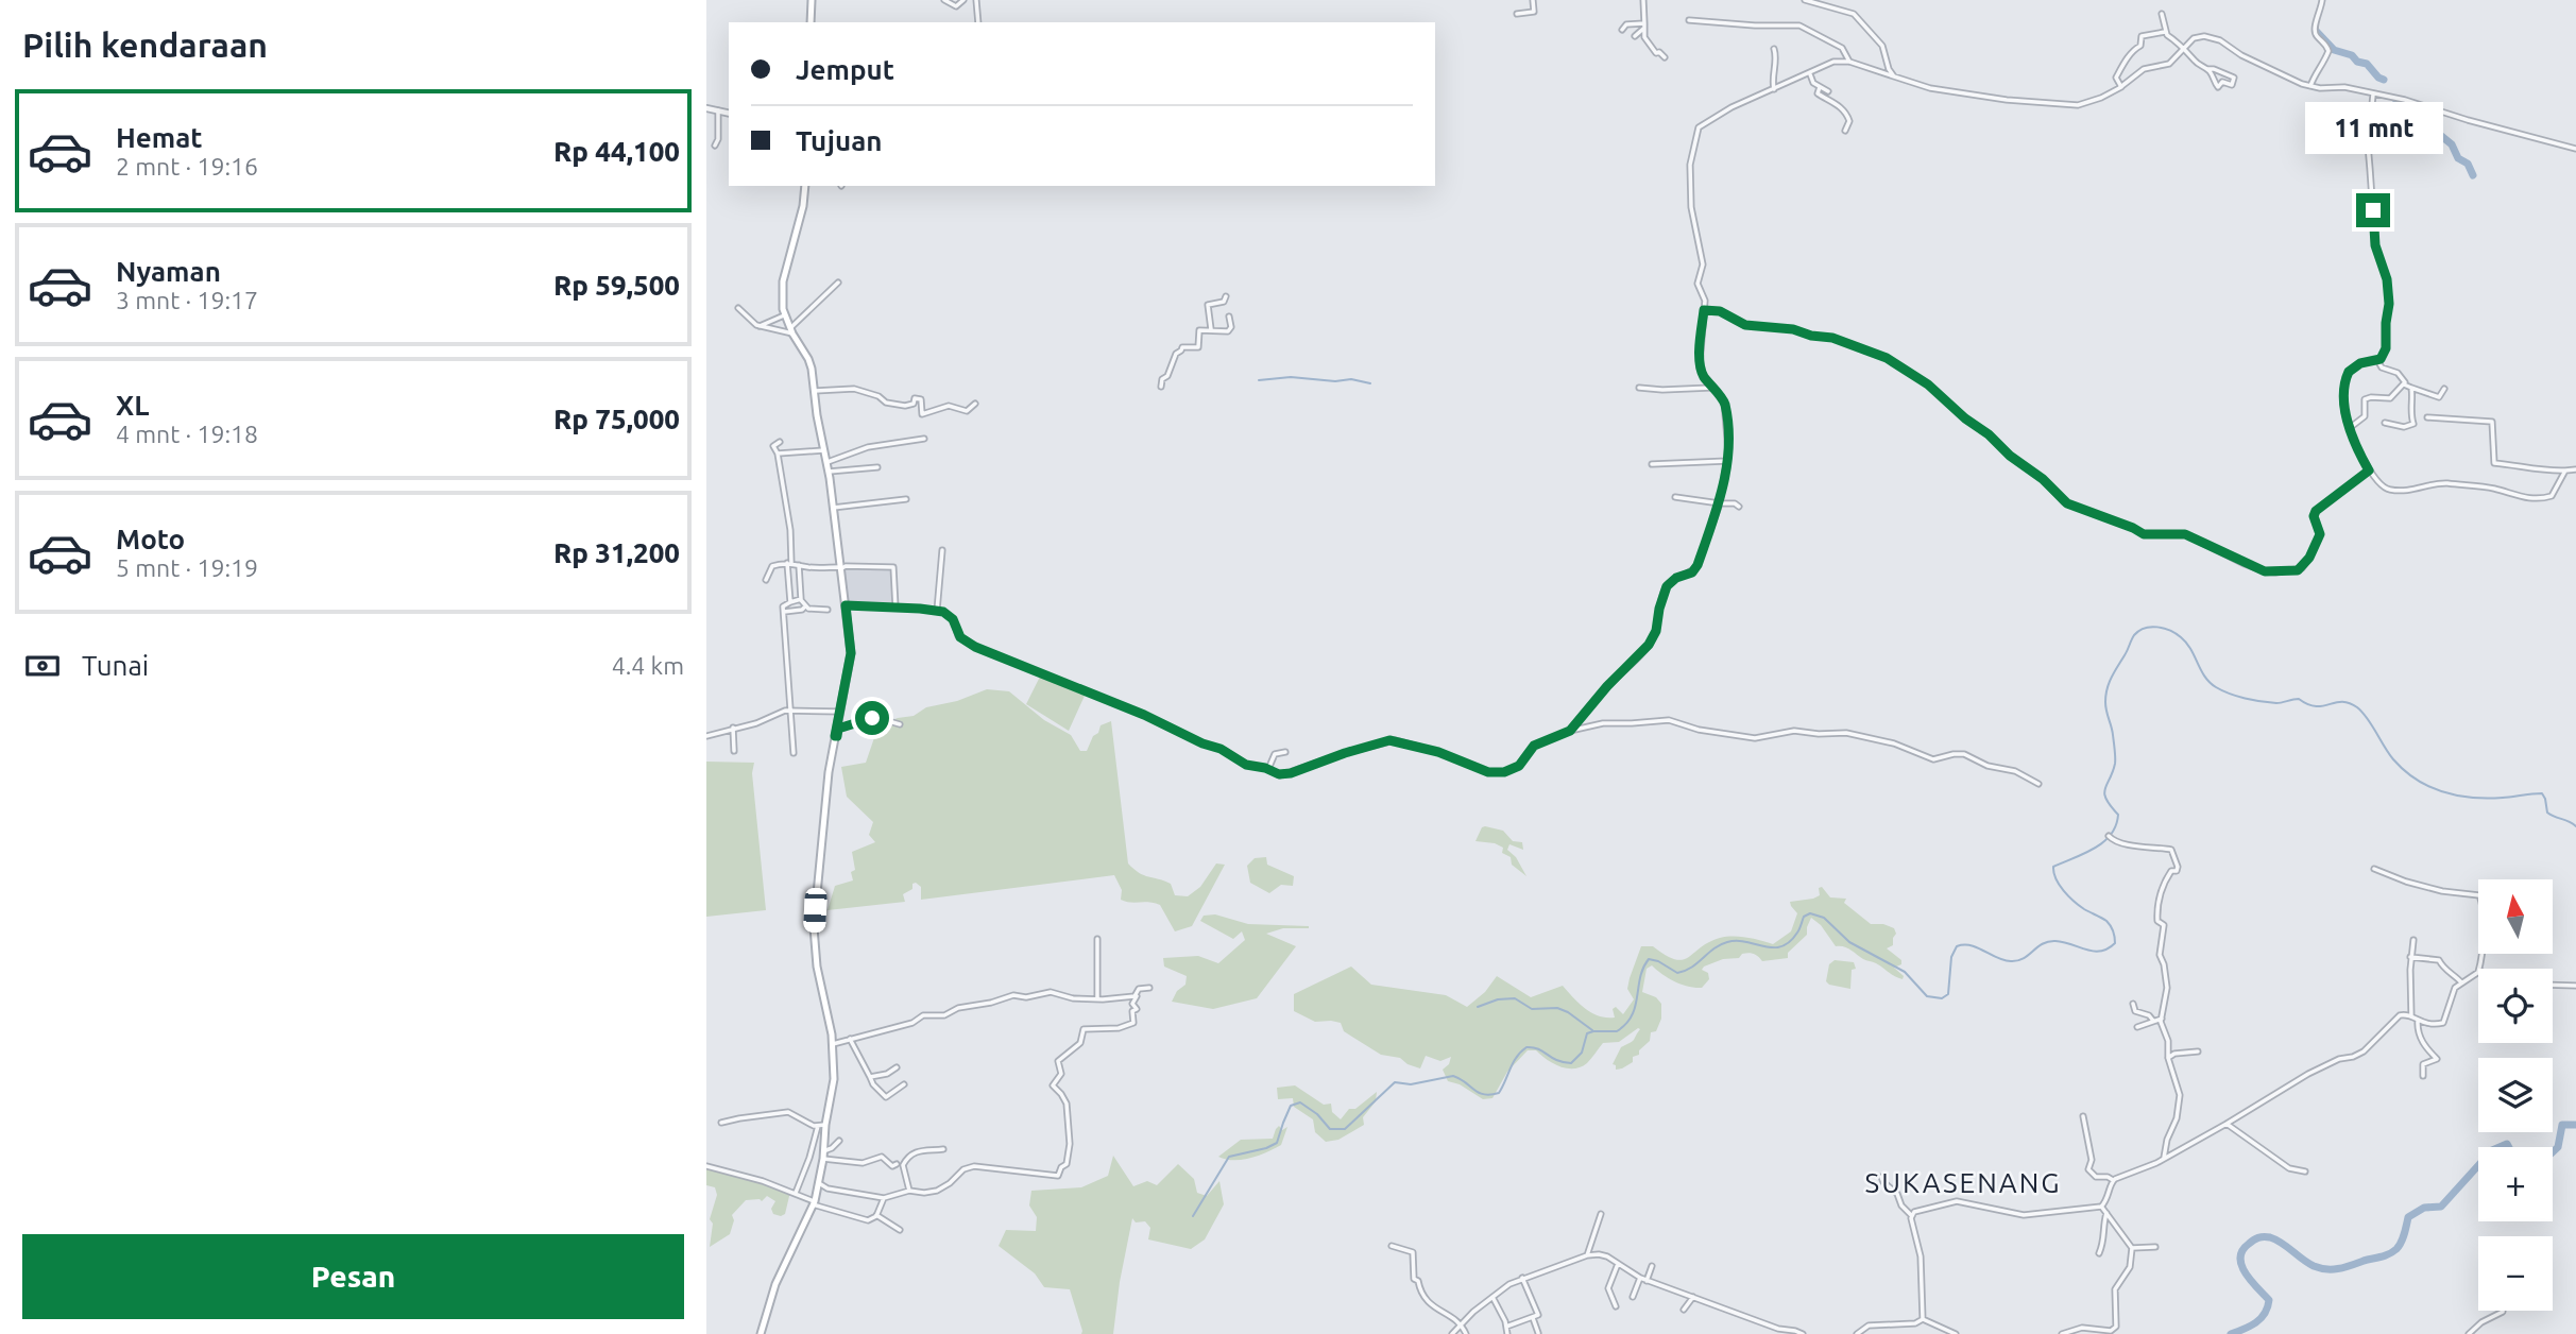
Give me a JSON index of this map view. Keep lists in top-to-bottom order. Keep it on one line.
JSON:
{"districts":["SUKASENANG"],"north":"top","page":{"heading":"Pilih kendaraan","banner":["Jemput","Tujuan"],"list":[{"name":"Hemat","note":"2 mnt · 19:16","value":"Rp 44,100"},{"name":"Nyaman","note":"3 mnt · 19:17","value":"Rp 59,500"},{"name":"XL","note":"4 mnt · 19:18","value":"Rp 75,000"},{"name":"Moto","note":"5 mnt · 19:19","value":"Rp 31,200"}],"bubble":"11 mnt","pay":["Tunai","4.4 km"],"map_buttons":["+","−"],"buttons":"Pesan"}}
